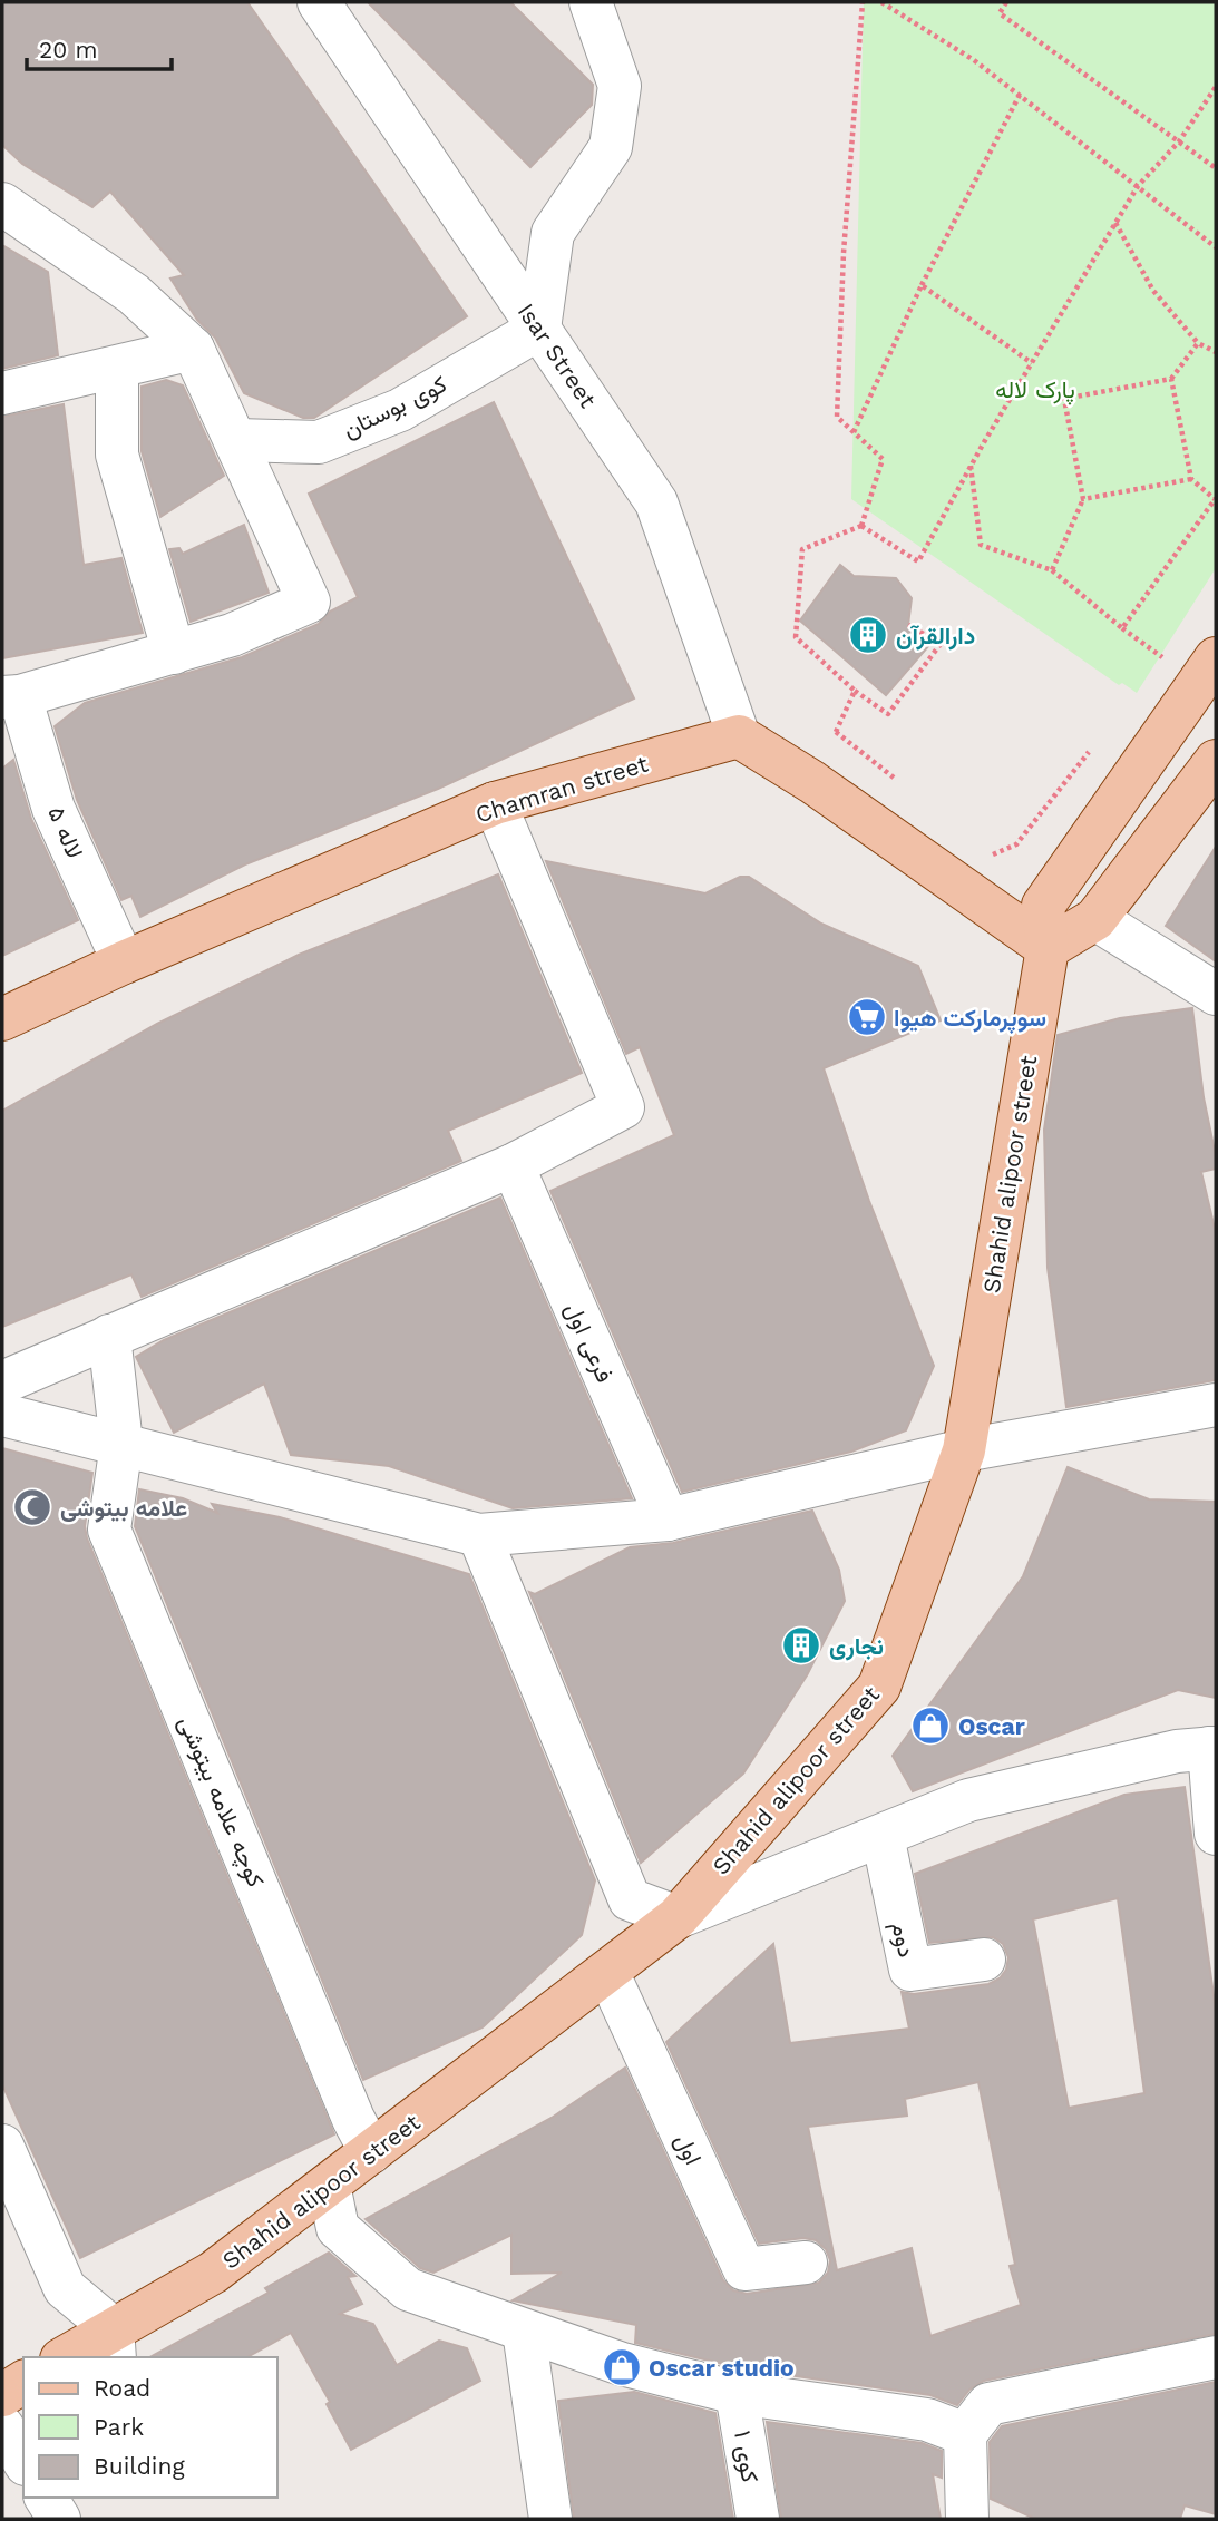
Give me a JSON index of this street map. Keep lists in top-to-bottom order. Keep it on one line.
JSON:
{"streets":{"main road":["Chamran street","Shahid alipoor street"],"street":["Isar Street","کوی بوستان","لاله ۵","فرعی اول","کوچه علامه بیتوشی","دوم","اول","کوی ۱"]},"crossings":[["Isar Street","کوی بوستان"],["Isar Street","Chamran street"],["Chamran street","لاله ۵"],["Shahid alipoor street","کوچه علامه بیتوشی"],["Shahid alipoor street","اول"]],"parks":["پارک لاله"],"places":{"building":["دارالقرآن","نجاری"],"supermarket":["سوپرمارکت هیوا"],"mosque":["علامه بیتوشی"],"shop":["Oscar","Oscar studio"]},"legend":["Road","Park","Building"],"scale_bar":"20 m"}
